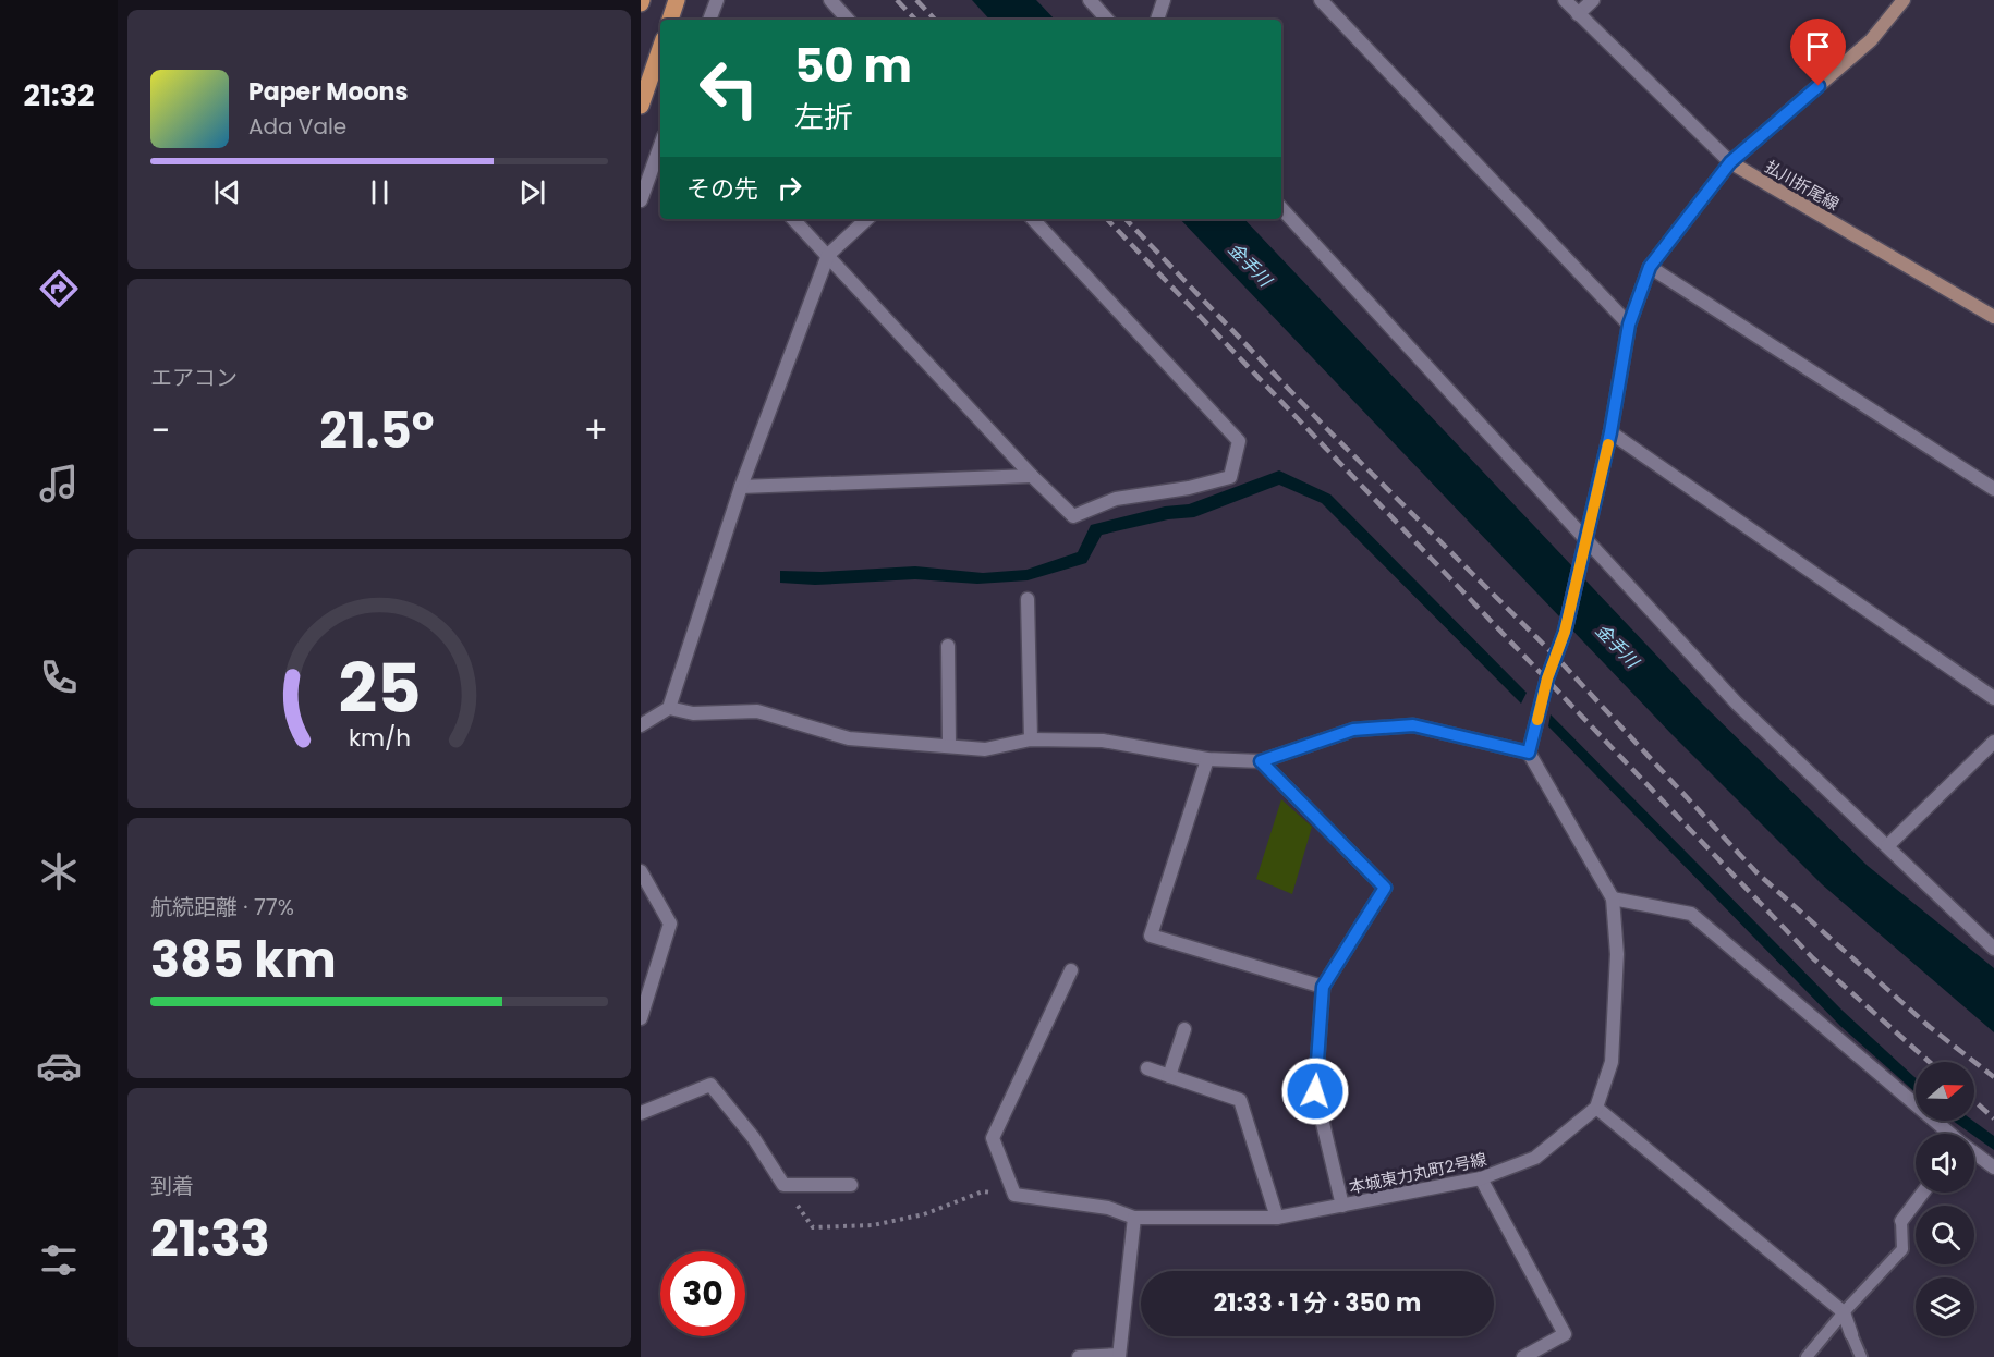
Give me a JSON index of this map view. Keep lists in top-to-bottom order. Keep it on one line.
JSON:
{"streets":{"main road":["払川折尾線"],"street":["本城東力丸町2号線"]},"water":["金手川"],"north":"right","page":{"tabs":"21:32","turn":["50 m","左折"],"song":["Paper Moons","Ada Vale"],"then":"その先","tile":["エアコン",["航続距離 · 77%","385 km"],["到着","21:33"]],"heat":["−","21.5°","+"],"limit":"30","trip":"21:33 · 1 分 · 350 m","gauge":["25","km/h"]}}
